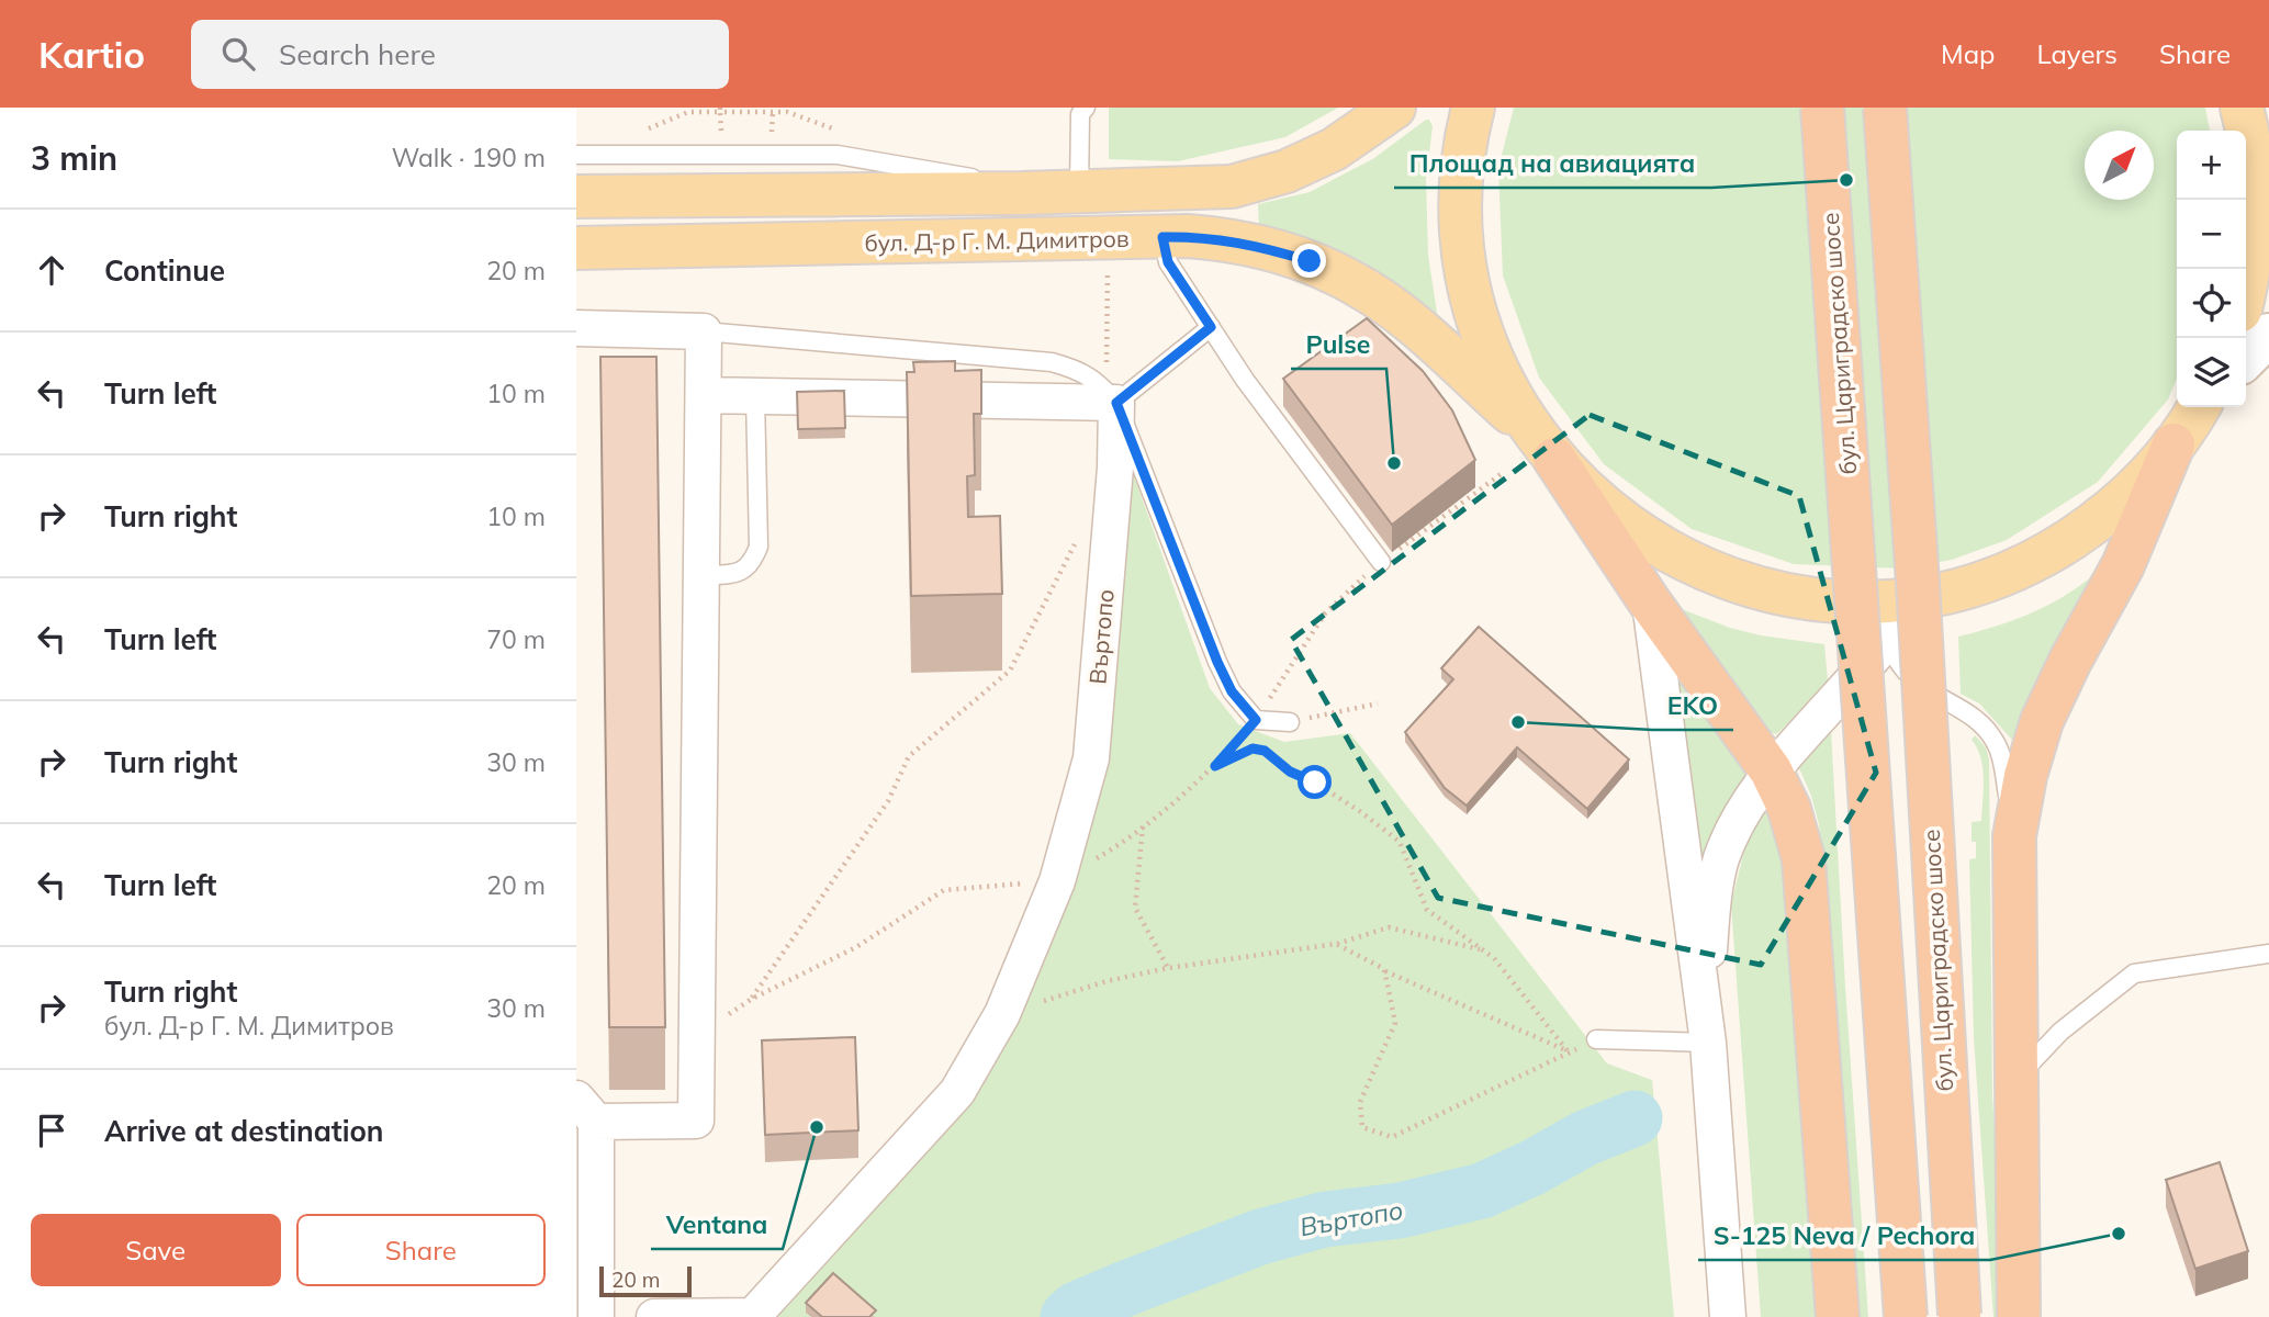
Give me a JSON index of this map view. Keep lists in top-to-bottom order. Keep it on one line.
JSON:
{"streets":{"highway":["бул. Цариградско шосе"],"main road":["бул. Д-р Г. М. Димитров"],"street":["Въртопо"]},"water":["Въртопо"],"places":["Площад на авиацията","Pulse","EKO","Ventana","S-125 Neva / Pechora"],"scale_bar":"20 m","north":"top right","page":{"header":"Kartio","search":"Search here","nav":["Map","Layers","Share"],"heading":["3 min","Walk · 190 m"],"map_buttons":["+","−"],"list":[["Continue","20 m"],["Turn left","10 m"],["Turn right","10 m"],["Turn left","70 m"],["Turn right","30 m"],["Turn left","20 m"],["Turn right","бул. Д-р Г. М. Димитров","30 m"],"Arrive at destination"],"buttons":["Save","Share"],"scale":"20 m"}}
